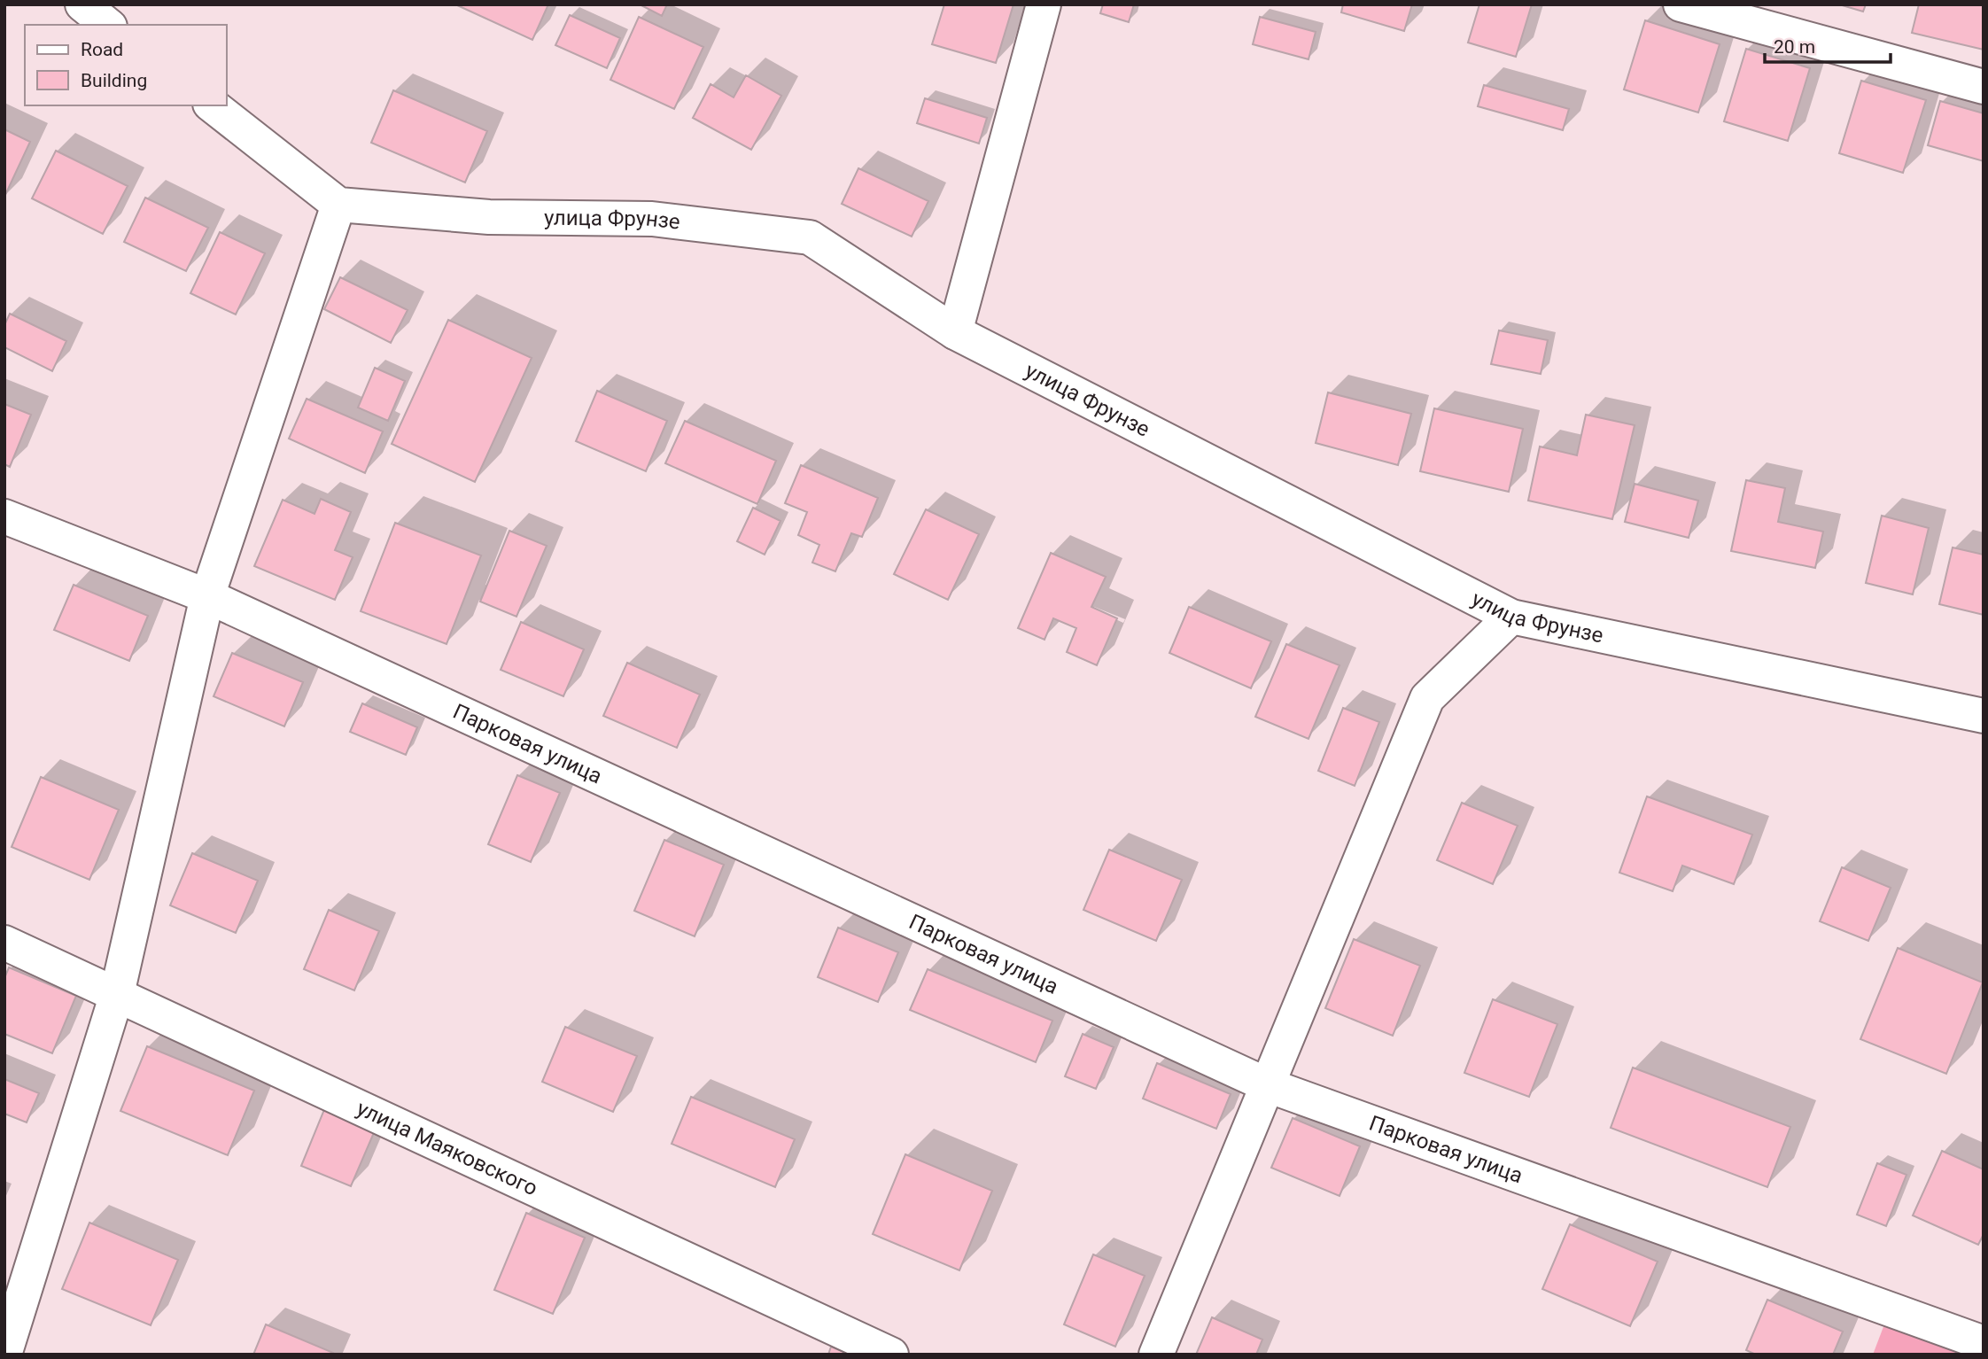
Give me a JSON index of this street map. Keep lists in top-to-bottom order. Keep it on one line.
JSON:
{"streets":{"street":["улица Фрунзе","Парковая улица","улица Маяковского"]},"legend":["Road","Building"],"scale_bar":"20 m"}
